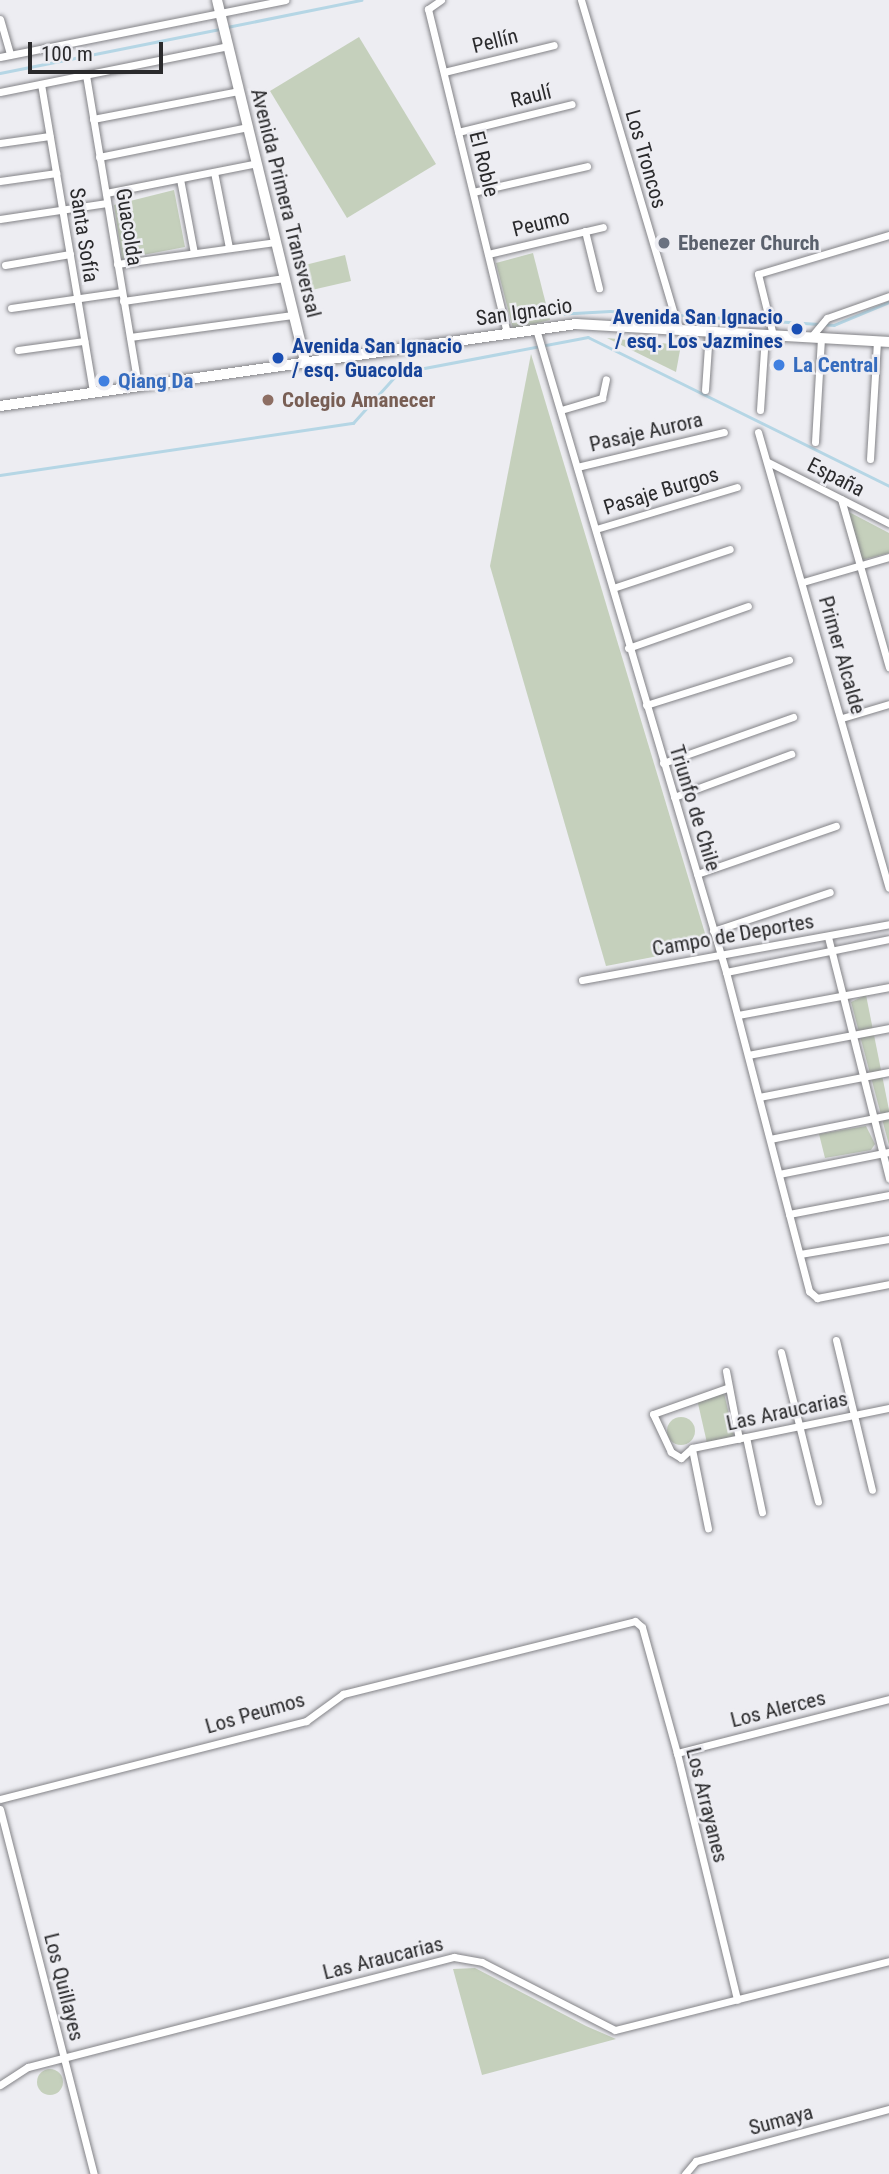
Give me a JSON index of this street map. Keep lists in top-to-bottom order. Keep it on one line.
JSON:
{"streets":{"main road":["Avenida Primera Transversal","San Ignacio"],"street":["Pellín","Raulí","Los Troncos","El Roble","Peumo","Guacolda","Santa Sofía","Pasaje Aurora","España","Pasaje Burgos","Primer Alcalde","Triunfo de Chile","Campo de Deportes","Las Araucarias","Los Alerces","Los Peumos","Los Arrayanes","Los Quillayes","Sumaya"]},"crossings":[["Pellín","El Roble"],["Raulí","El Roble"],["Los Troncos","San Ignacio"],["El Roble","Peumo"],["El Roble","San Ignacio"],["Avenida Primera Transversal","San Ignacio"],["Guacolda","San Ignacio"],["Santa Sofía","San Ignacio"],["San Ignacio","Triunfo de Chile"],["Pasaje Aurora","Triunfo de Chile"],["España","Primer Alcalde"],["Pasaje Burgos","Triunfo de Chile"],["Triunfo de Chile","Campo de Deportes"],["Las Araucarias","Los Arrayanes"],["Las Araucarias","Los Quillayes"],["Los Alerces","Los Arrayanes"],["Los Peumos","Los Arrayanes"]],"places":["Ebenezer Church","Avenida San Ignacio / esq. Los Jazmines","Avenida San Ignacio / esq. Guacolda","La Central","Qiang Da","Colegio Amanecer"],"scale_bar":"100 m"}
